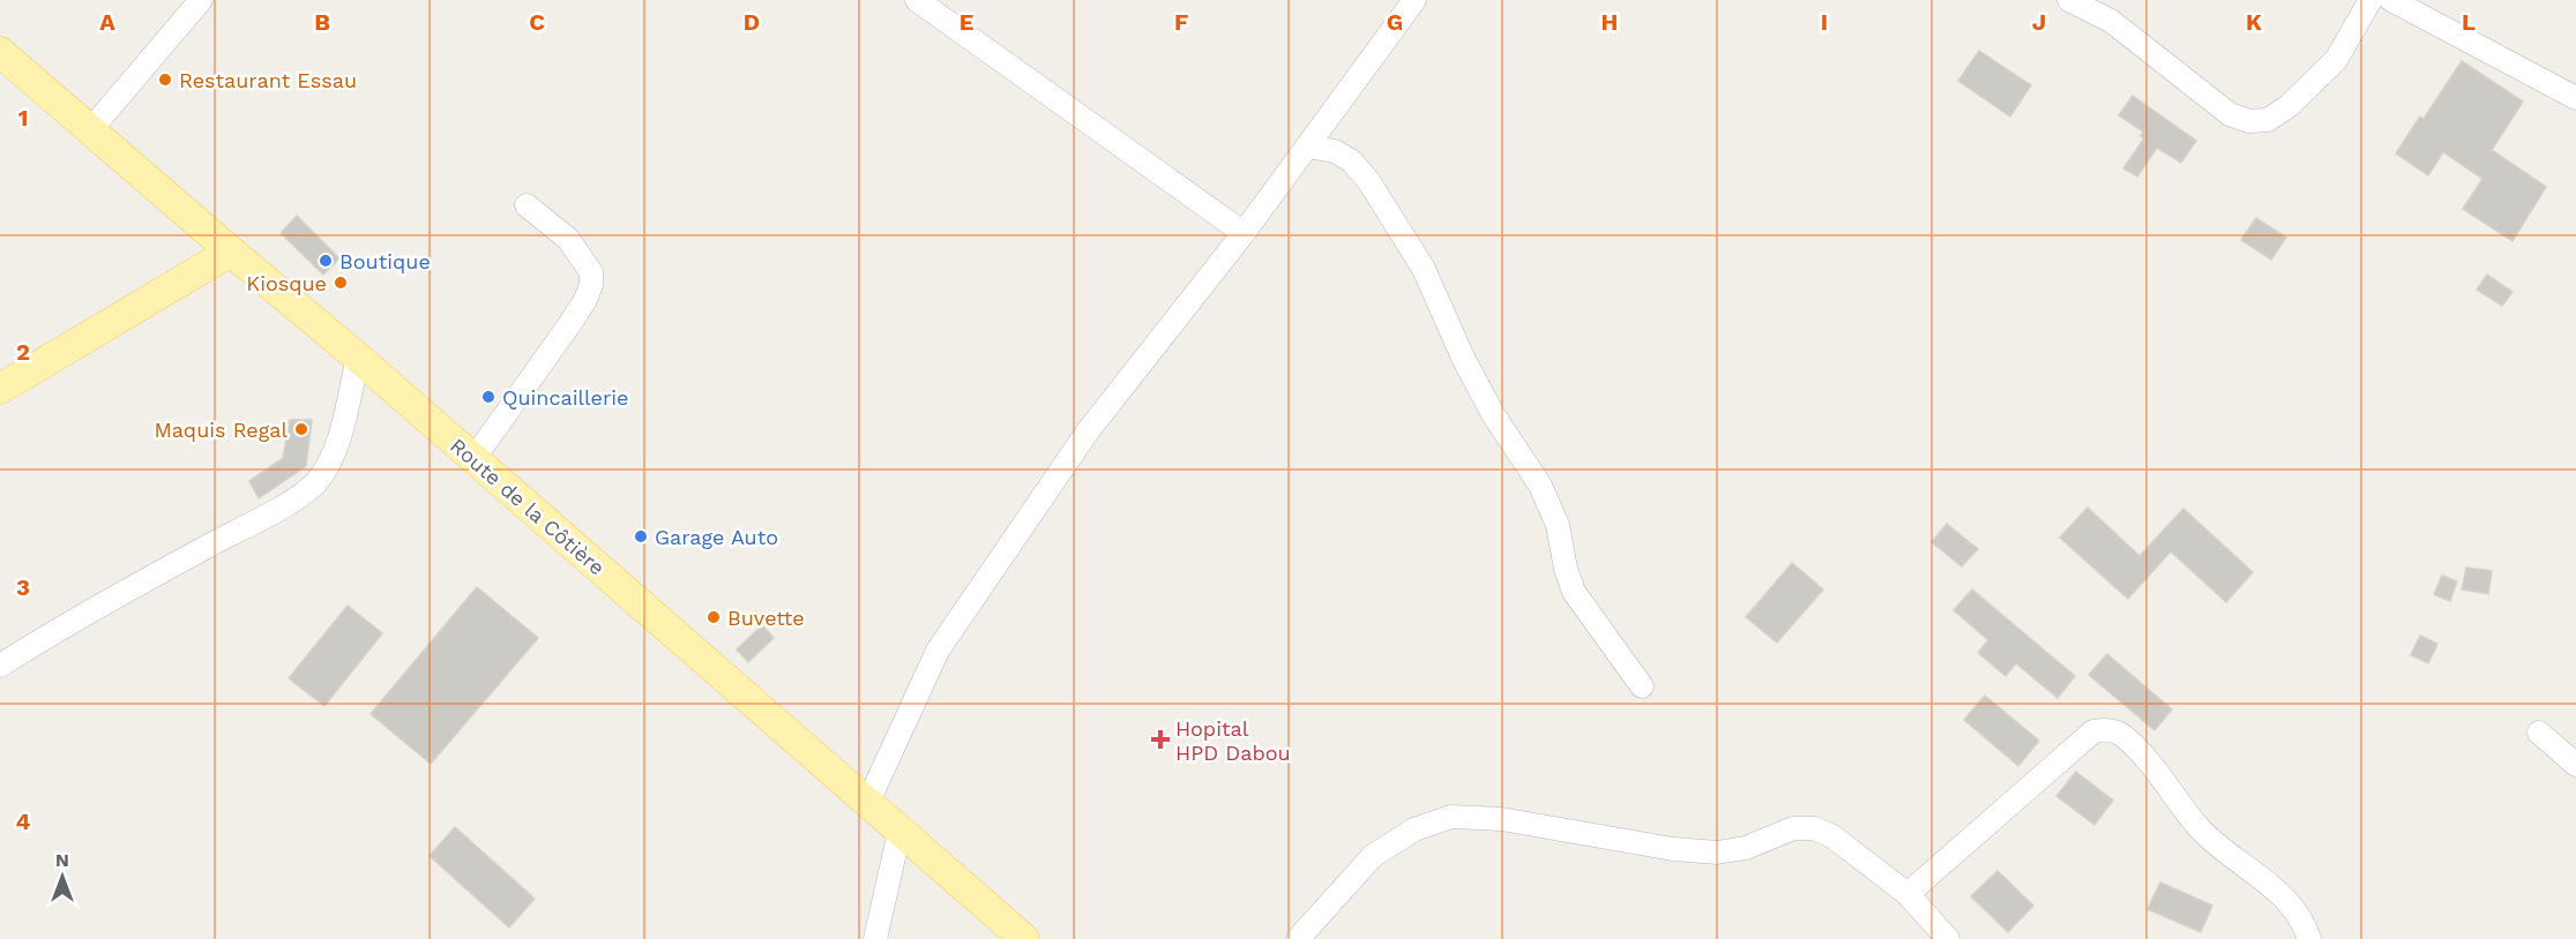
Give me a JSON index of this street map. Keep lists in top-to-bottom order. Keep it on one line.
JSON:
{"streets":{"main road":["Route de la Côtière"]},"places":{"other":["Restaurant Essau","Boutique","Kiosque","Quincaillerie","Maquis Regal","Garage Auto","Buvette"],"health":["Hopital HPD Dabou"]},"north":"top","grid":{"columns":["A","B","C","D","E","F","G","H","I","J","K","L"],"rows":["1","2","3","4"]}}
